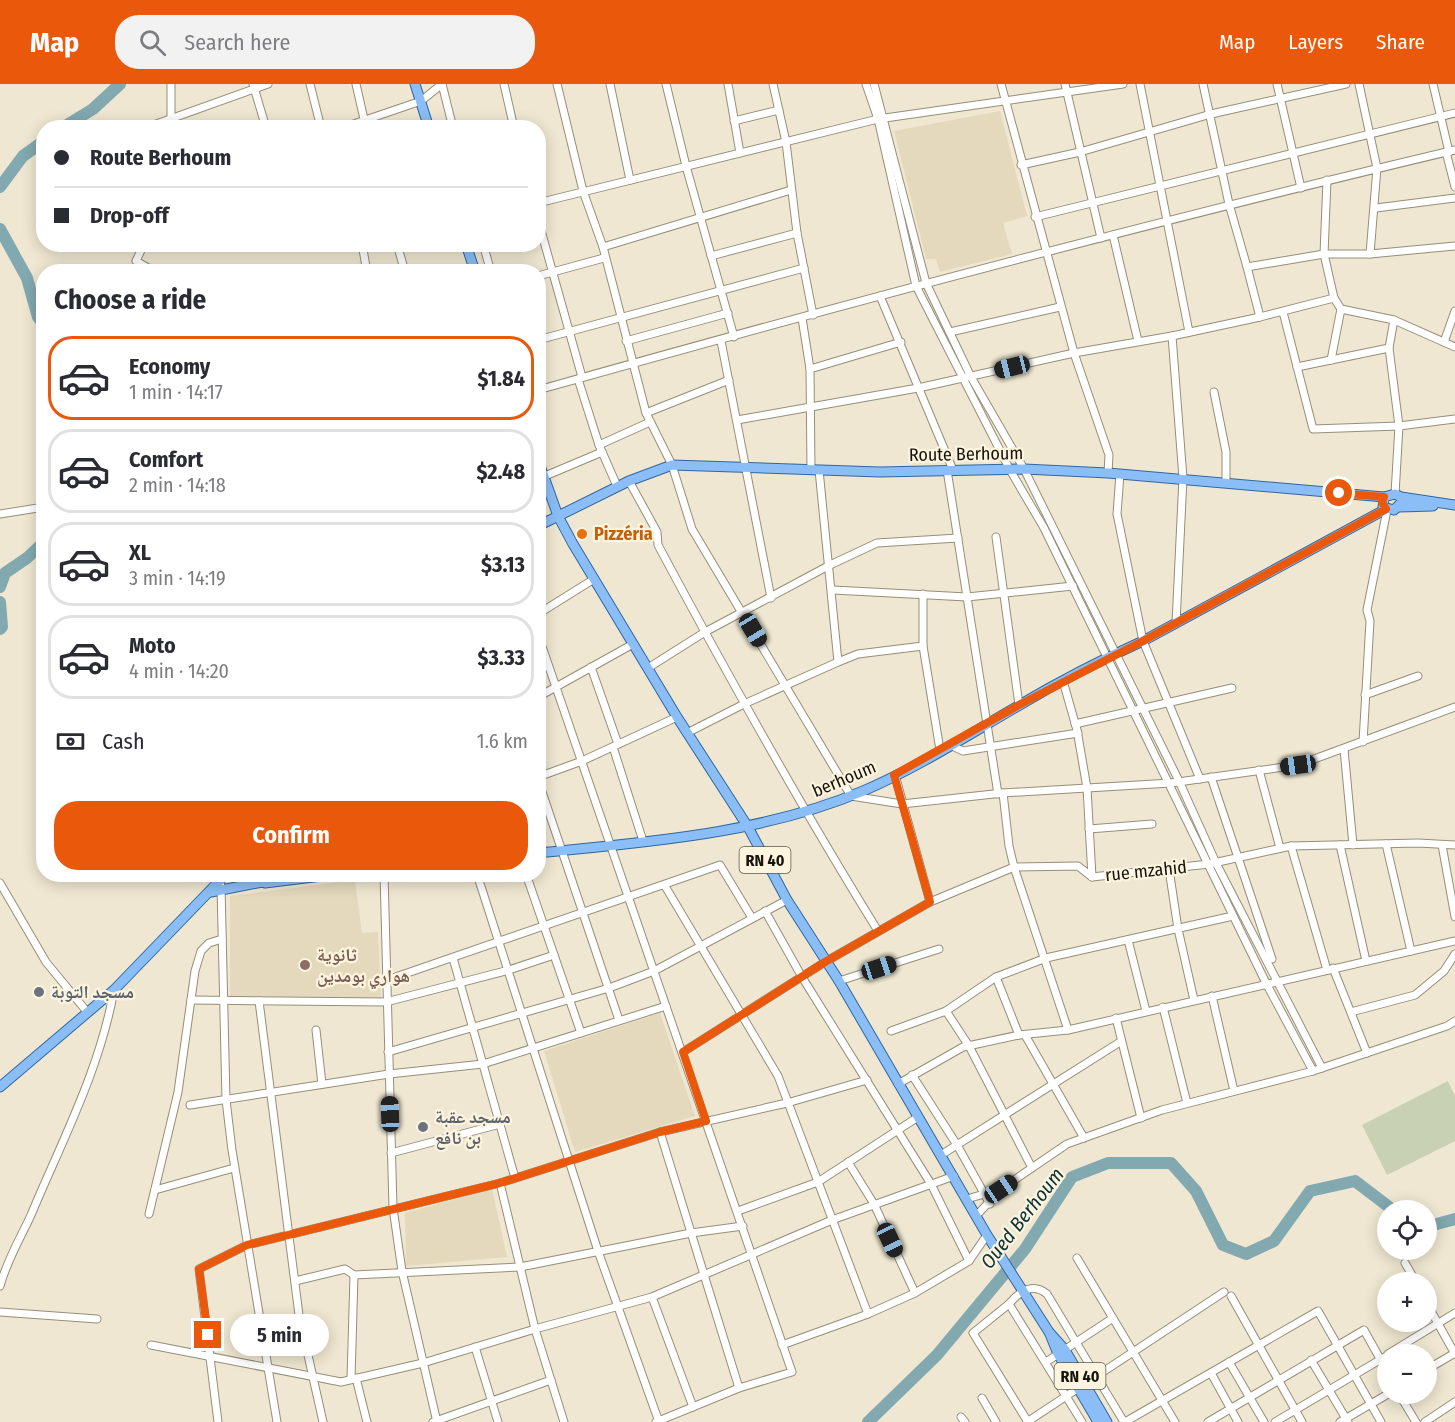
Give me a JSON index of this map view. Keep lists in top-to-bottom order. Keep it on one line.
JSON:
{"streets":{"main road":["Route Berhoum","berhoum","RN 40"],"street":["rue mzahid"]},"crossings":[["Route Berhoum","RN 40"],["berhoum","RN 40"],["RN 40","rue mzahid"]],"water":["Oued Berhoum"],"places":["Pizzéria","ثانوية هواري بومدين","مسجد التوبة","مسجد عقبة بن نافع"],"page":{"header":"Map","search":"Search here","nav":["Map","Layers","Share"],"banner":["Route Berhoum","Drop-off"],"heading":"Choose a ride","list":[{"name":"Economy","note":"1 min · 14:17","value":"$1.84"},{"name":"Comfort","note":"2 min · 14:18","value":"$2.48"},{"name":"XL","note":"3 min · 14:19","value":"$3.13"},{"name":"Moto","note":"4 min · 14:20","value":"$3.33"}],"pay":["Cash","1.6 km"],"buttons":"Confirm","map_buttons":["+","−"],"bubble":"5 min"}}
